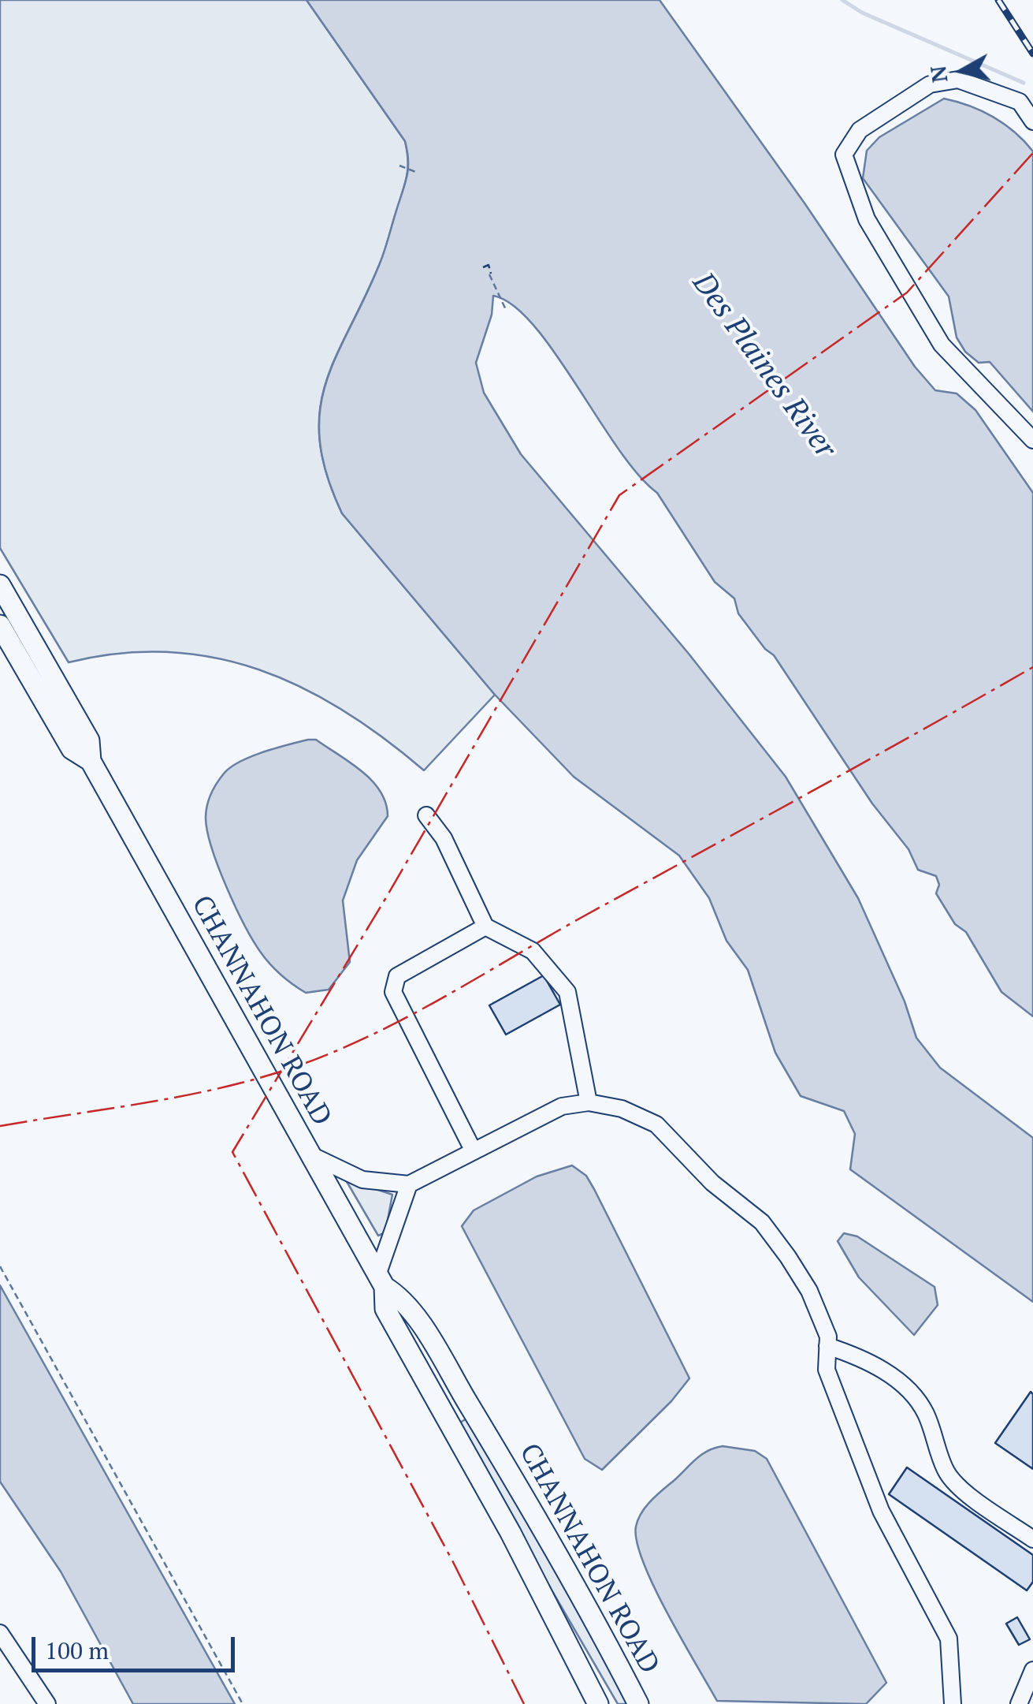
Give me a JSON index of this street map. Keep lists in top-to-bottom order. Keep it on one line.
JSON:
{"streets":{"main road":["CHANNAHON ROAD"]},"water":["Des Plaines River"],"scale_bar":"100 m","north":"left"}
